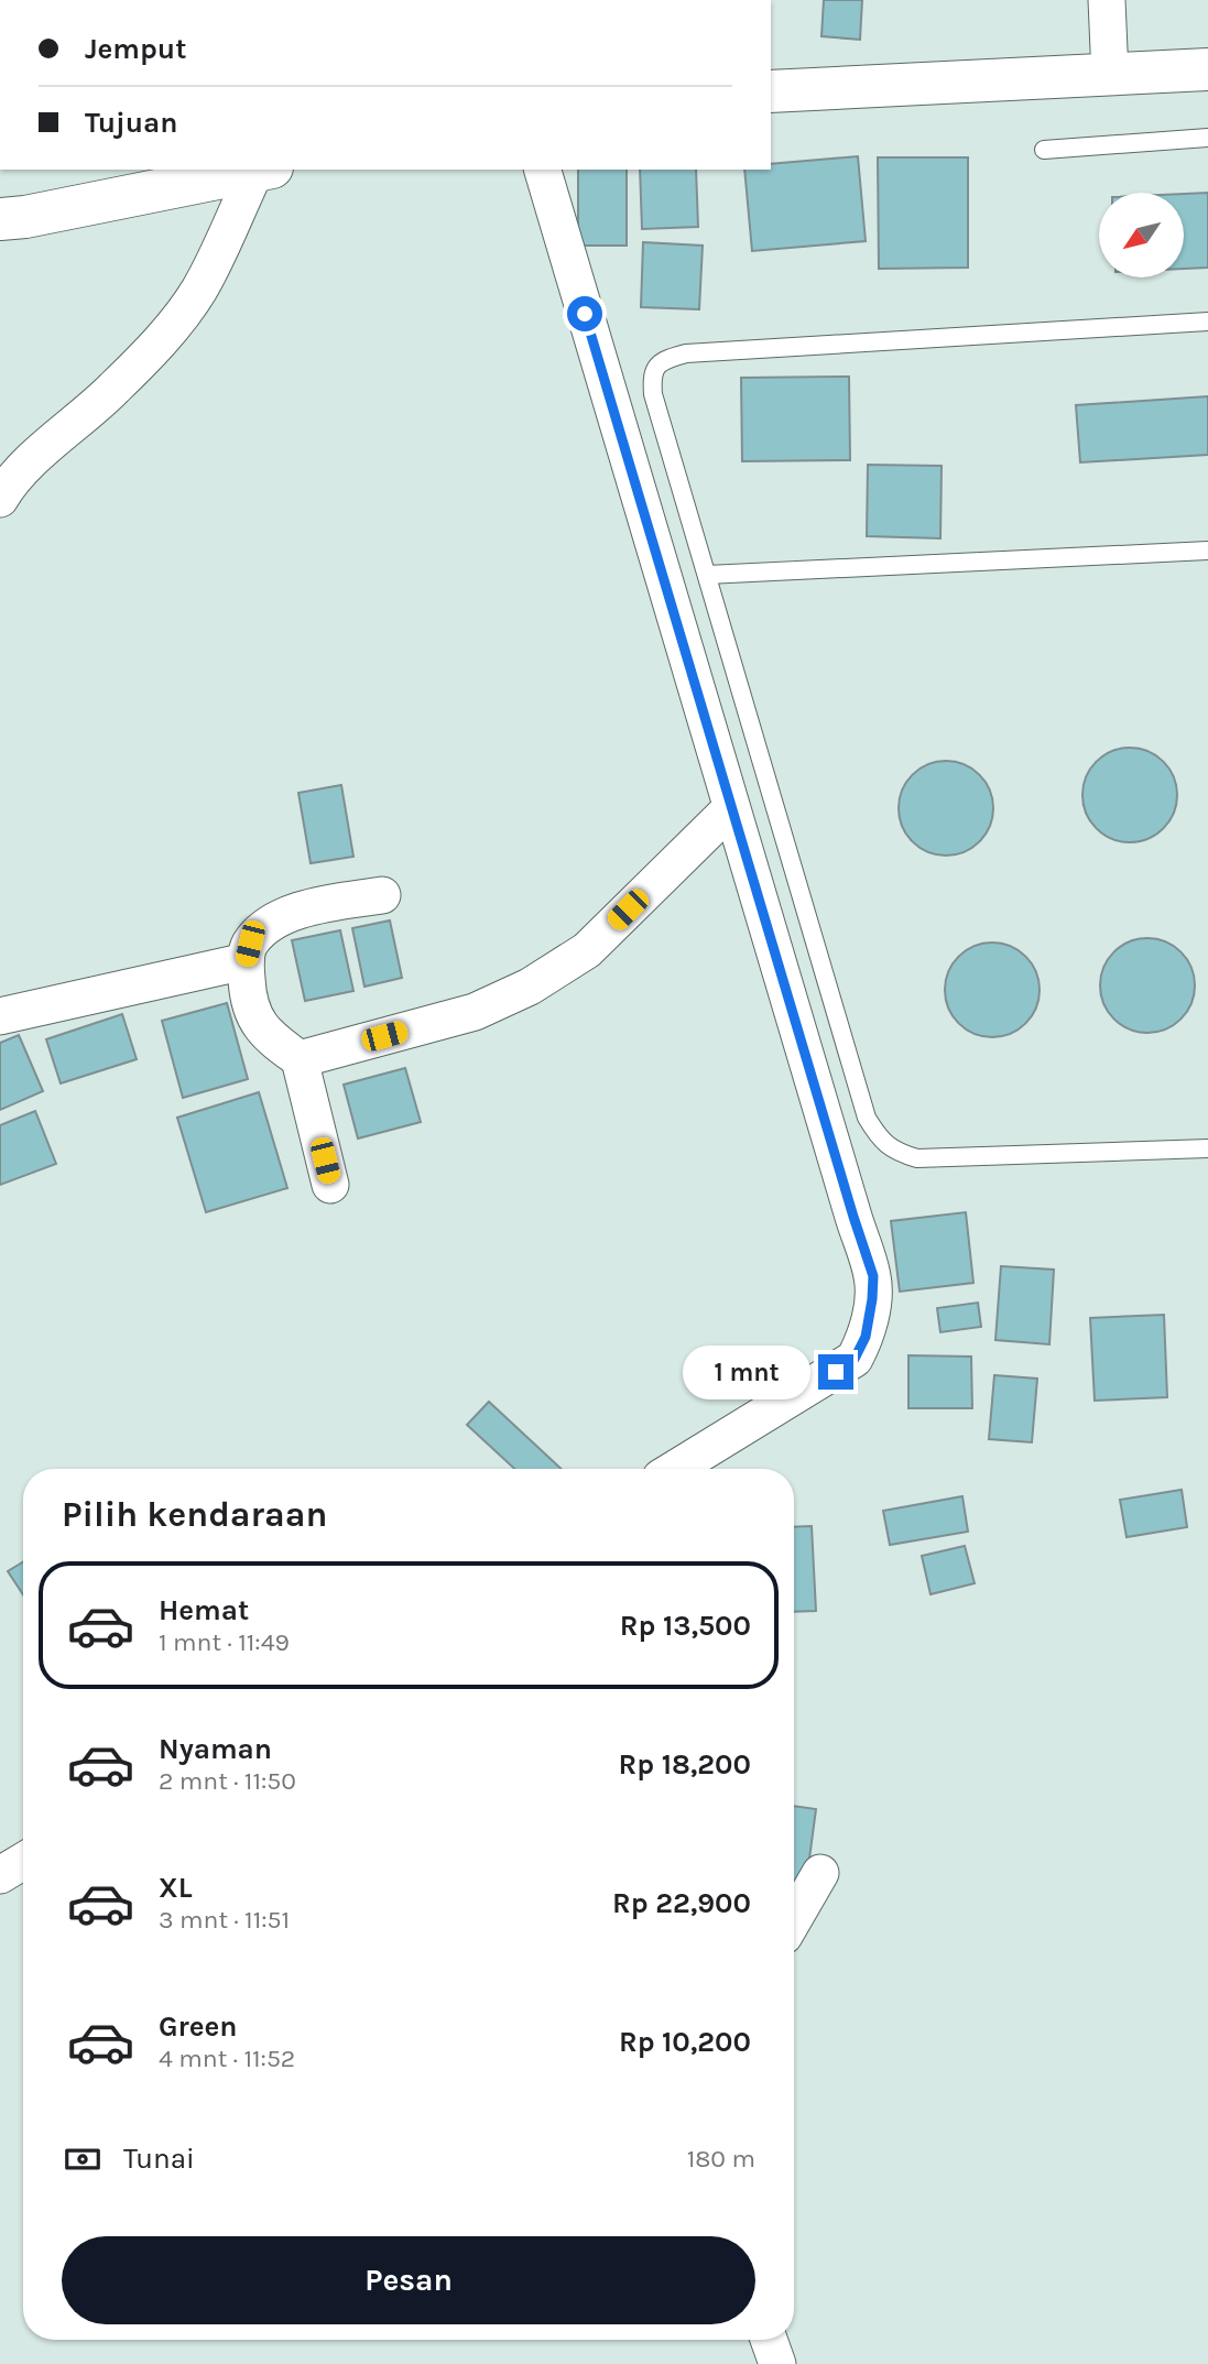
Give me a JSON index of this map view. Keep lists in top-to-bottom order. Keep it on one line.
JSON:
{"north":"bottom left","page":{"banner":["Jemput","Tujuan"],"bubble":"1 mnt","heading":"Pilih kendaraan","list":[{"name":"Hemat","note":"1 mnt · 11:49","value":"Rp 13,500"},{"name":"Nyaman","note":"2 mnt · 11:50","value":"Rp 18,200"},{"name":"XL","note":"3 mnt · 11:51","value":"Rp 22,900"},{"name":"Green","note":"4 mnt · 11:52","value":"Rp 10,200"}],"pay":["Tunai","180 m"],"buttons":"Pesan"}}
